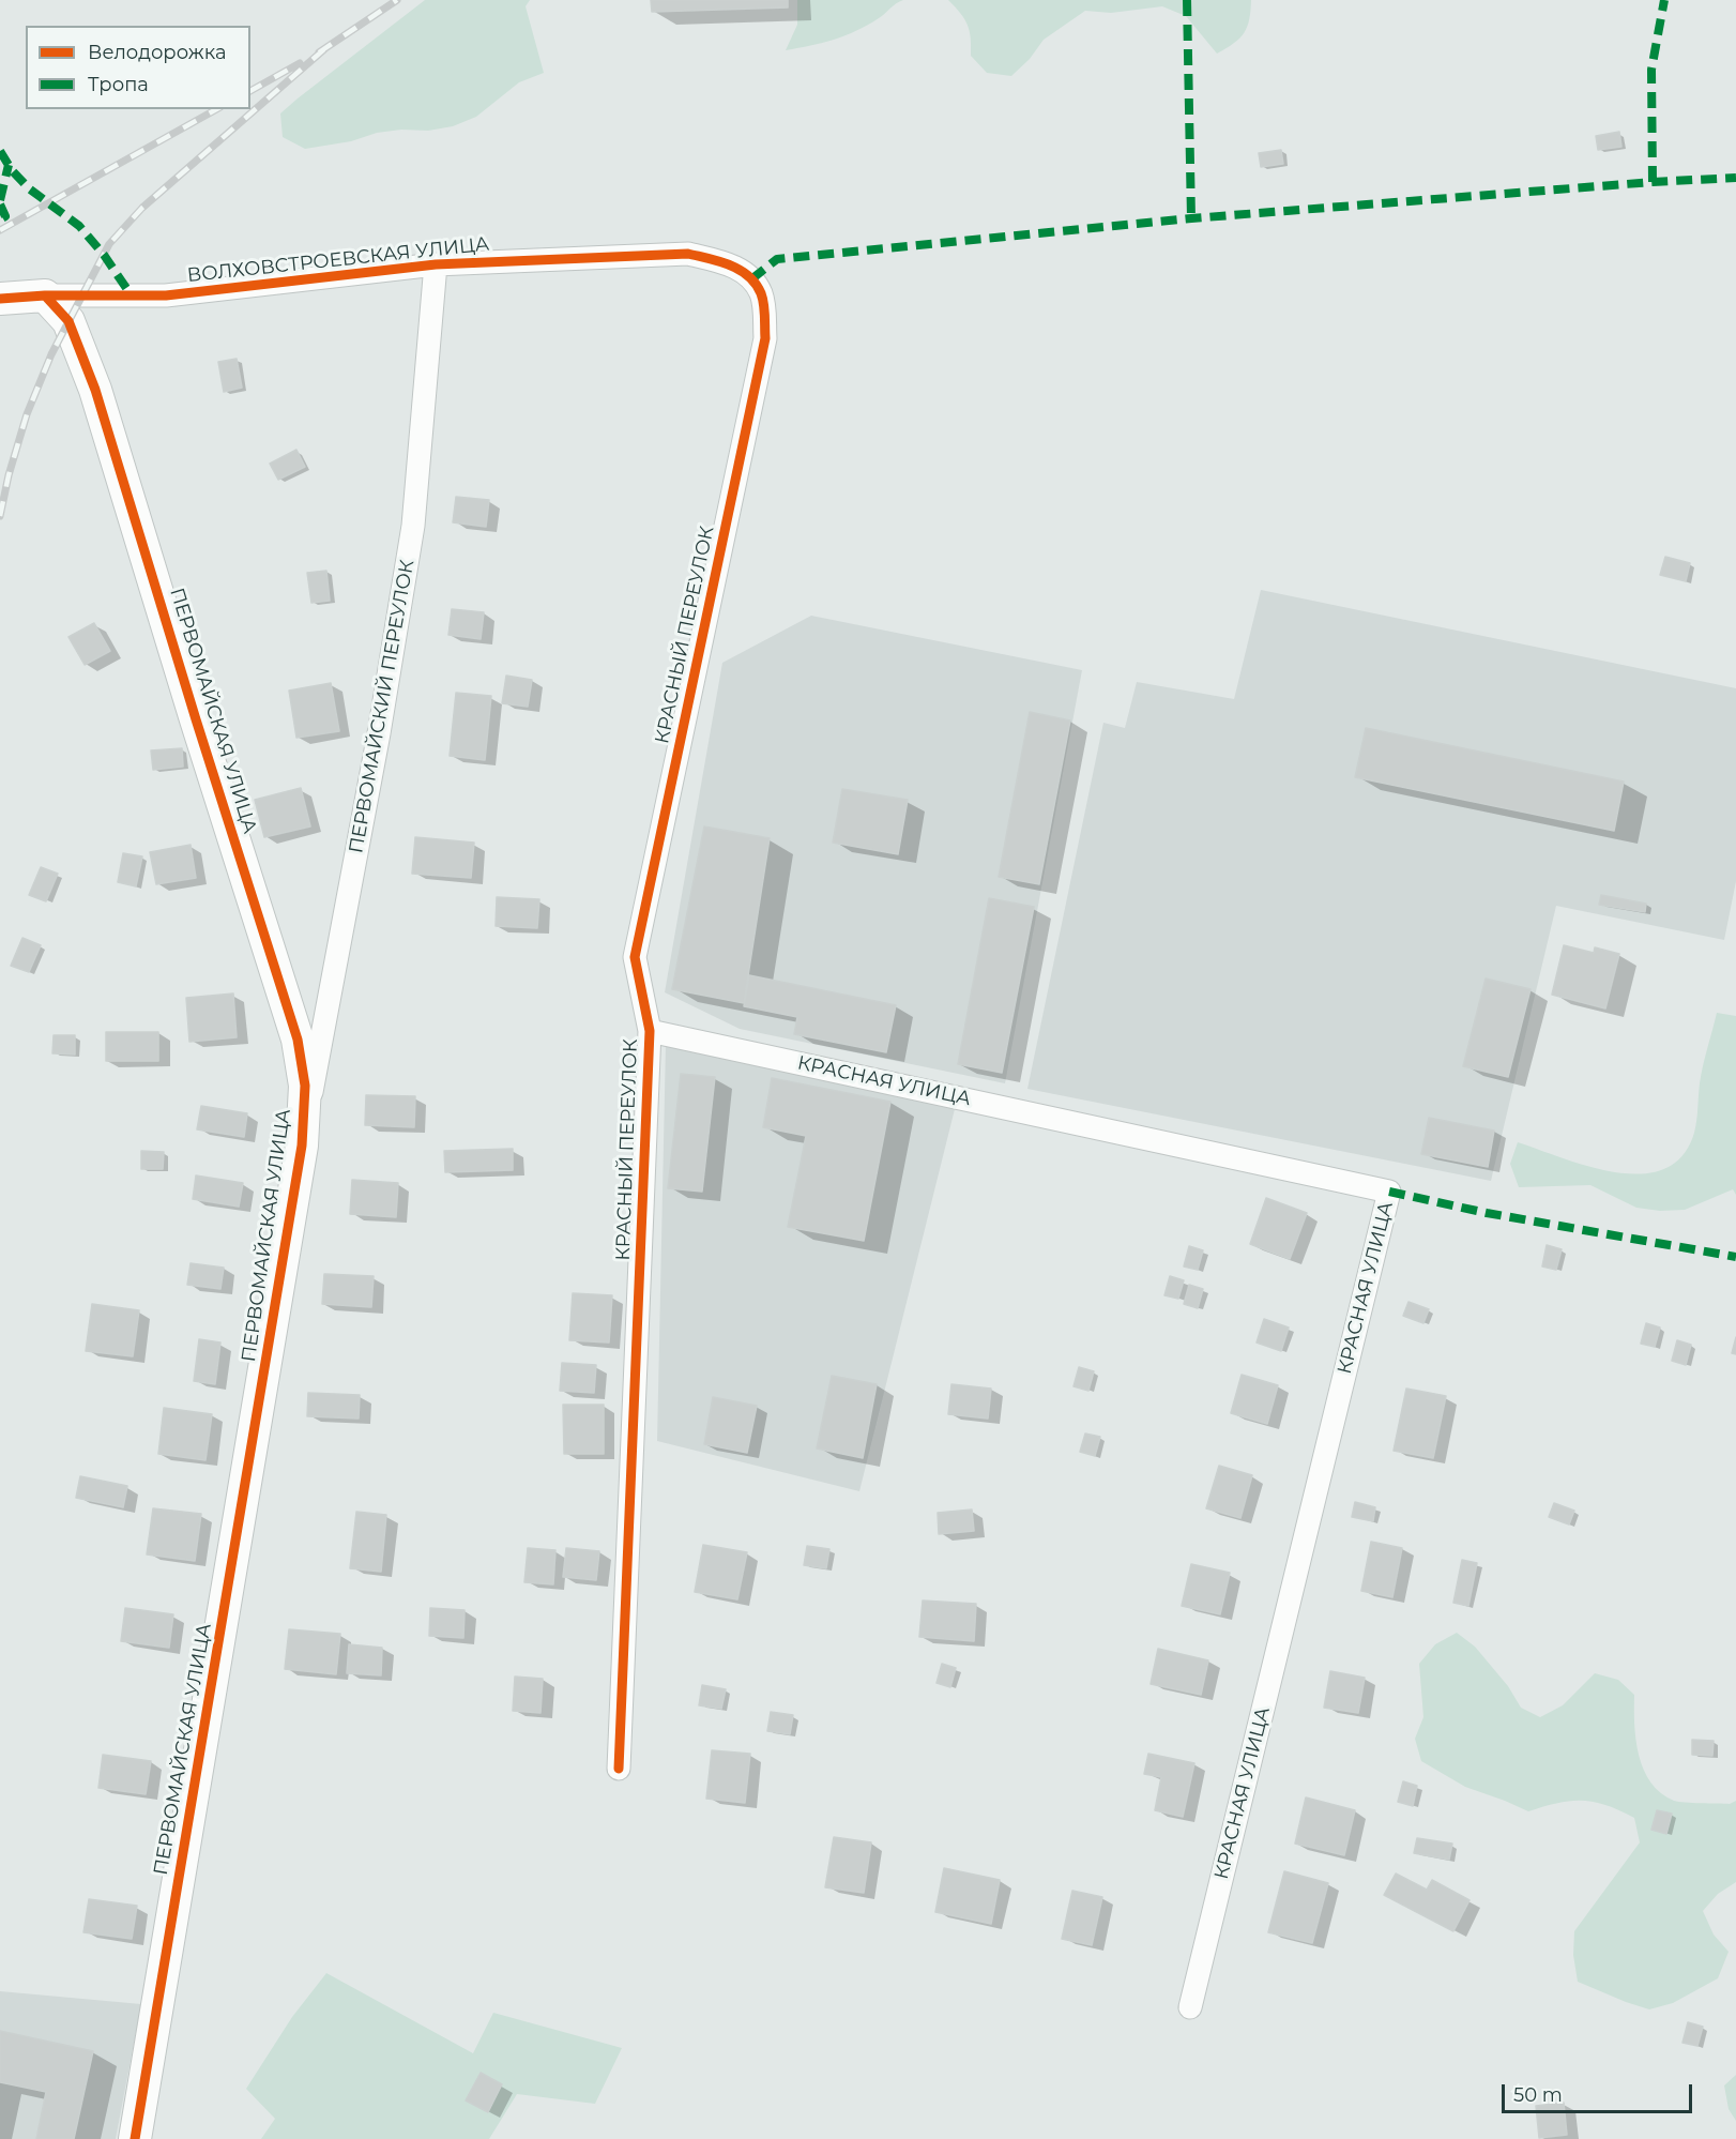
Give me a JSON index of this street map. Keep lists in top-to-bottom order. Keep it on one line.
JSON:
{"streets":{"street":["ВОЛХОВСТРОЕВСКАЯ УЛИЦА","КРАСНЫЙ ПЕРЕУЛОК","ПЕРВОМАЙСКИЙ ПЕРЕУЛОК","ПЕРВОМАЙСКАЯ УЛИЦА","КРАСНАЯ УЛИЦА"]},"crossings":[["ВОЛХОВСТРОЕВСКАЯ УЛИЦА","КРАСНЫЙ ПЕРЕУЛОК"],["ВОЛХОВСТРОЕВСКАЯ УЛИЦА","ПЕРВОМАЙСКИЙ ПЕРЕУЛОК"],["ВОЛХОВСТРОЕВСКАЯ УЛИЦА","ПЕРВОМАЙСКАЯ УЛИЦА"],["КРАСНЫЙ ПЕРЕУЛОК","КРАСНАЯ УЛИЦА"],["ПЕРВОМАЙСКИЙ ПЕРЕУЛОК","ПЕРВОМАЙСКАЯ УЛИЦА"]],"legend":["Велодорожка","Тропа"],"scale_bar":"50 m"}
